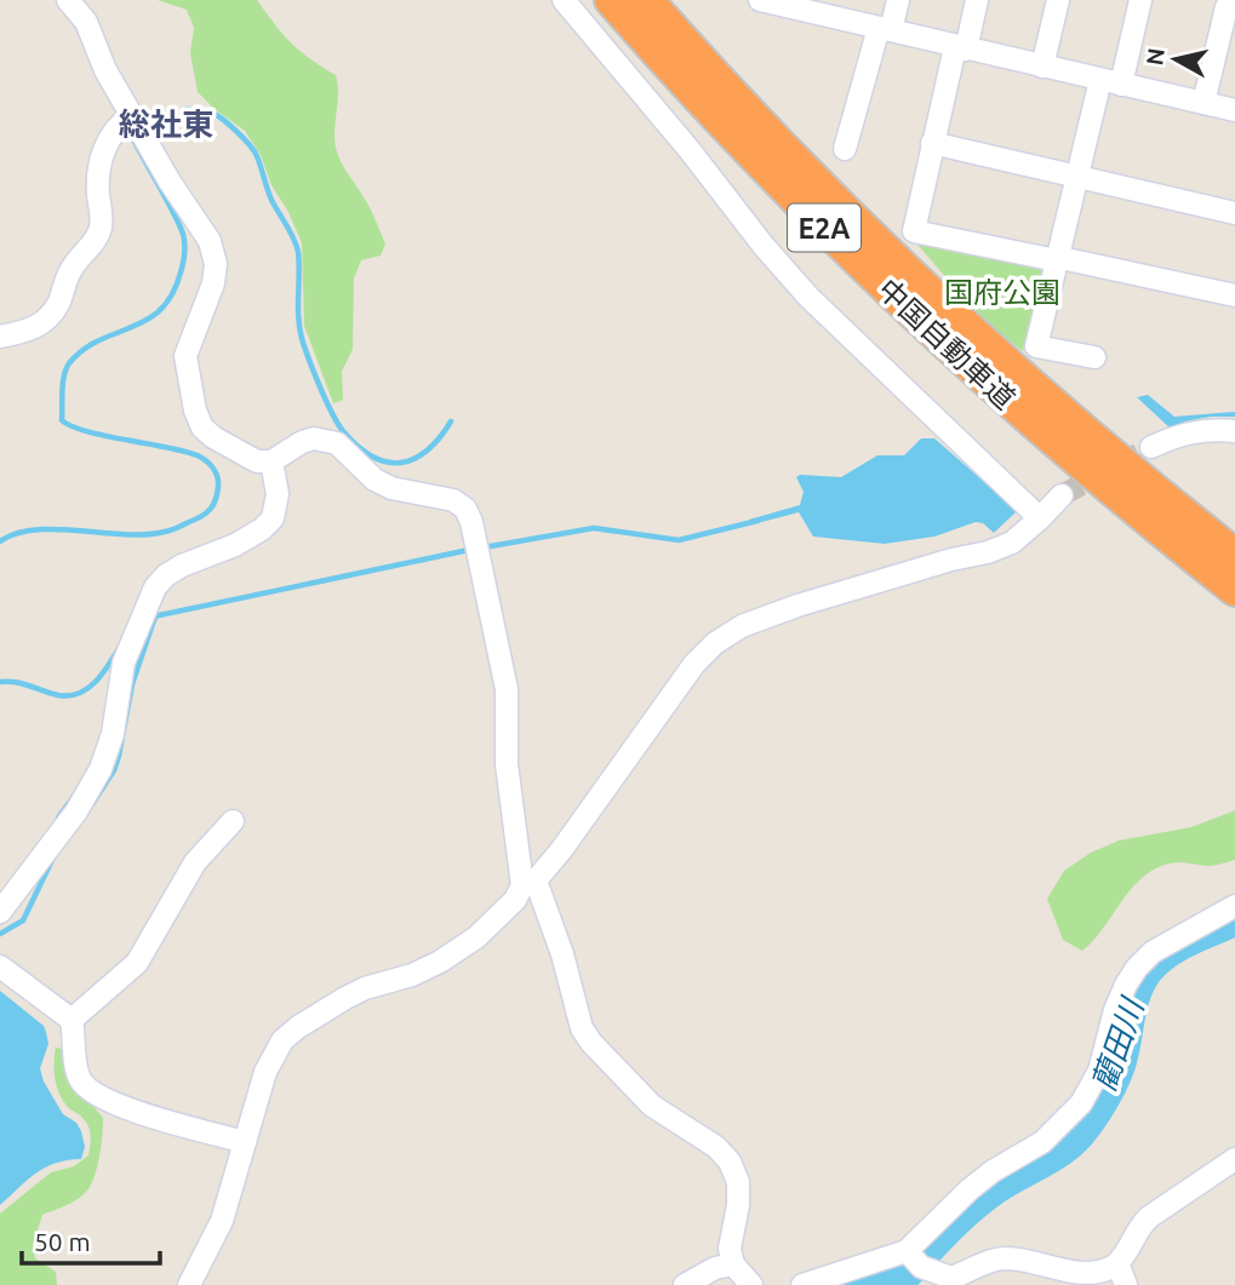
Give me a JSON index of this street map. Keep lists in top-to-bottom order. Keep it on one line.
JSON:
{"streets":{"highway":["E2A","中国自動車道"]},"districts":["総社東"],"water":["藺田川"],"parks":["国府公園"],"scale_bar":"50 m","north":"left"}
